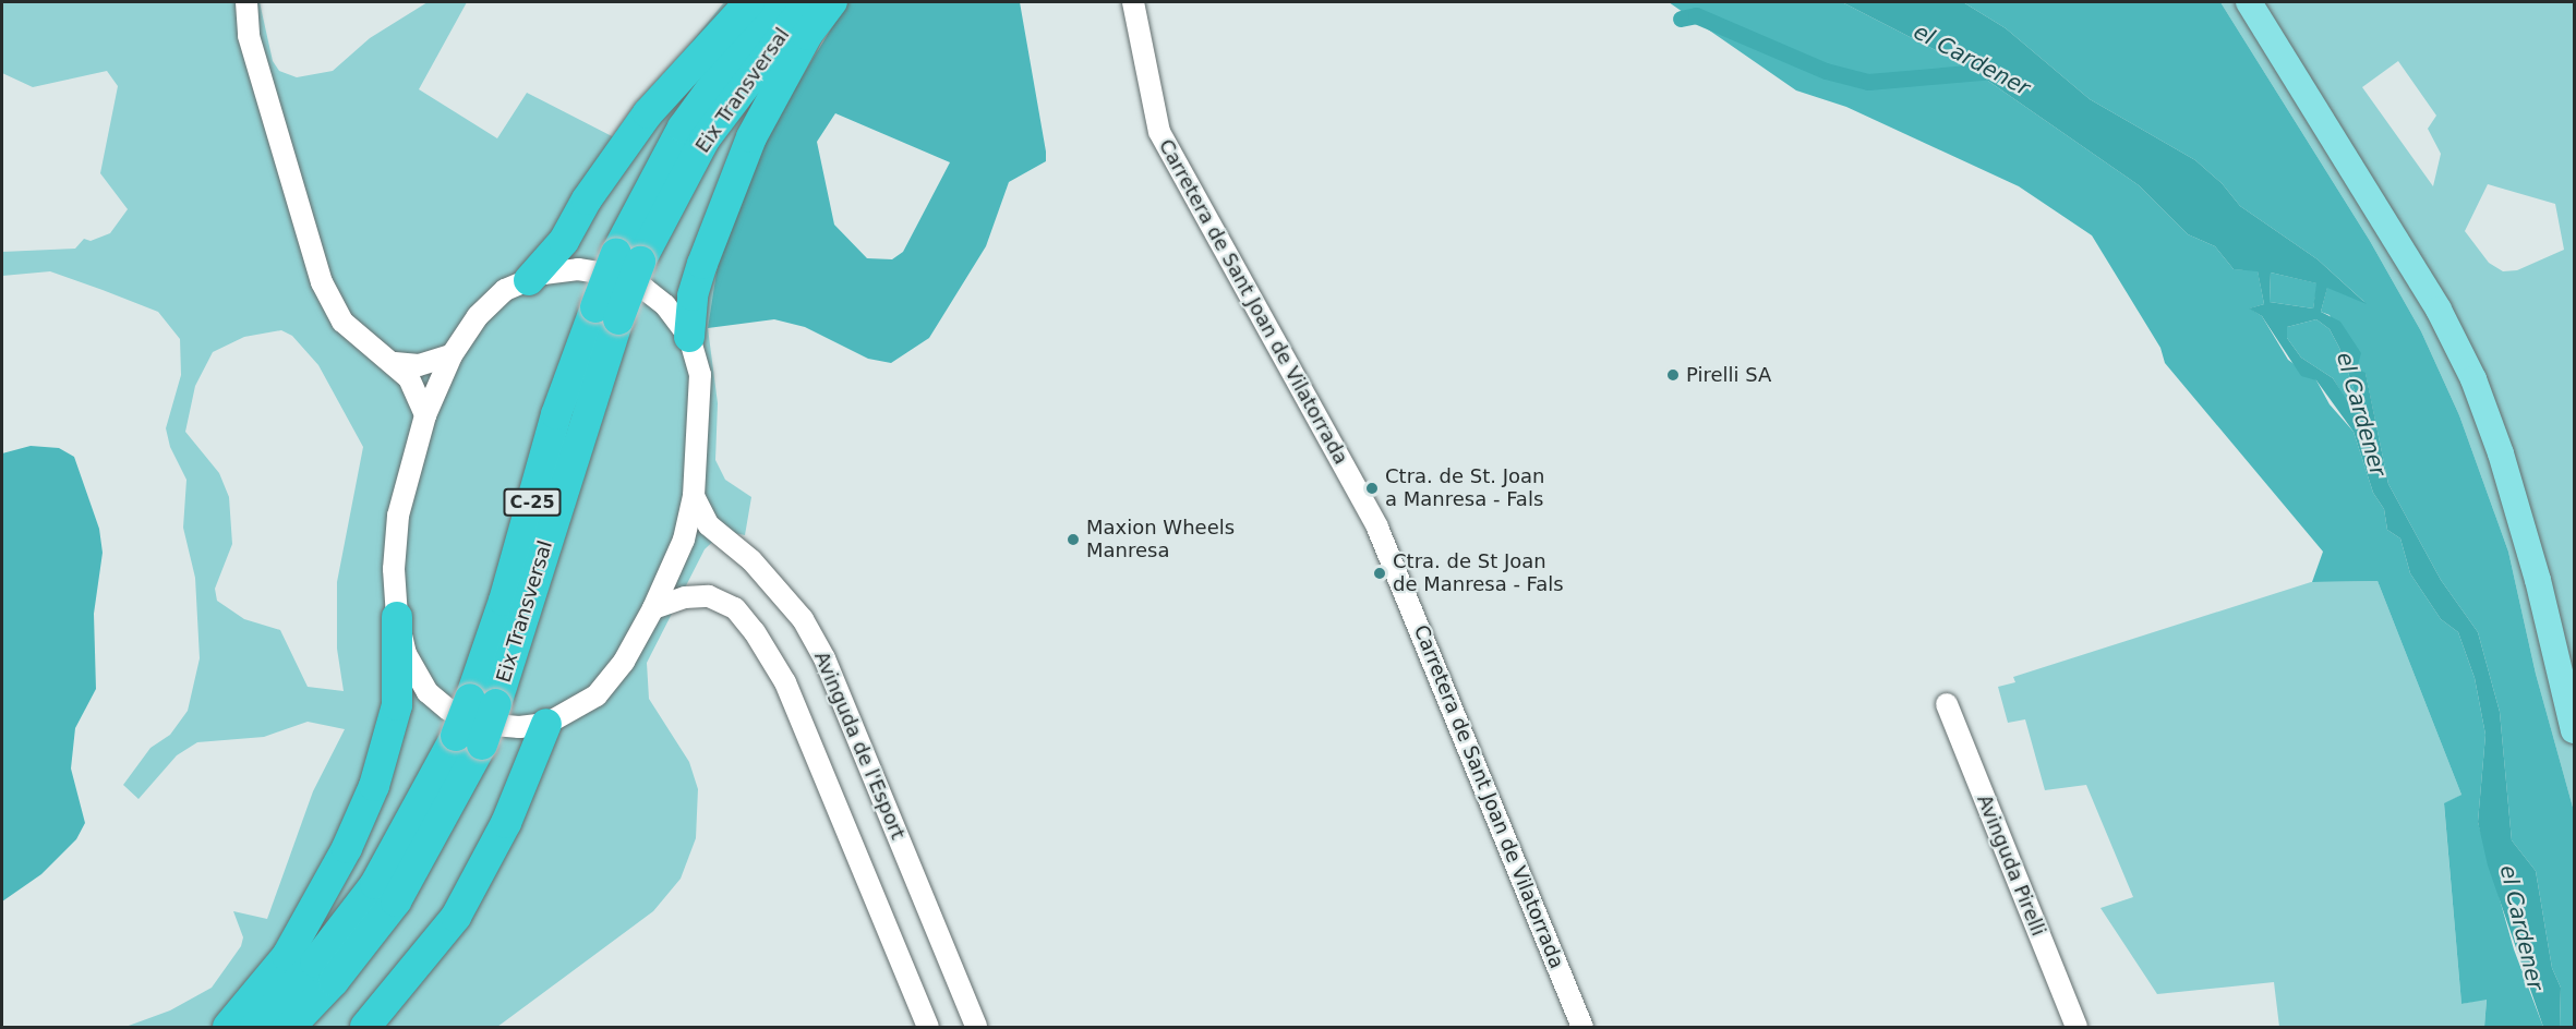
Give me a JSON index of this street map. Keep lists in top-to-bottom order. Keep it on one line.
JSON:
{"streets":{"highway":["Eix Transversal","C-25"],"street":["Carretera de Sant Joan de Vilatorrada","Avinguda de l'Esport","Avinguda Pirelli"]},"water":["el Cardener"],"places":["Pirelli SA","Ctra. de St. Joan a Manresa - Fals","Maxion Wheels Manresa","Ctra. de St Joan de Manresa - Fals"]}
